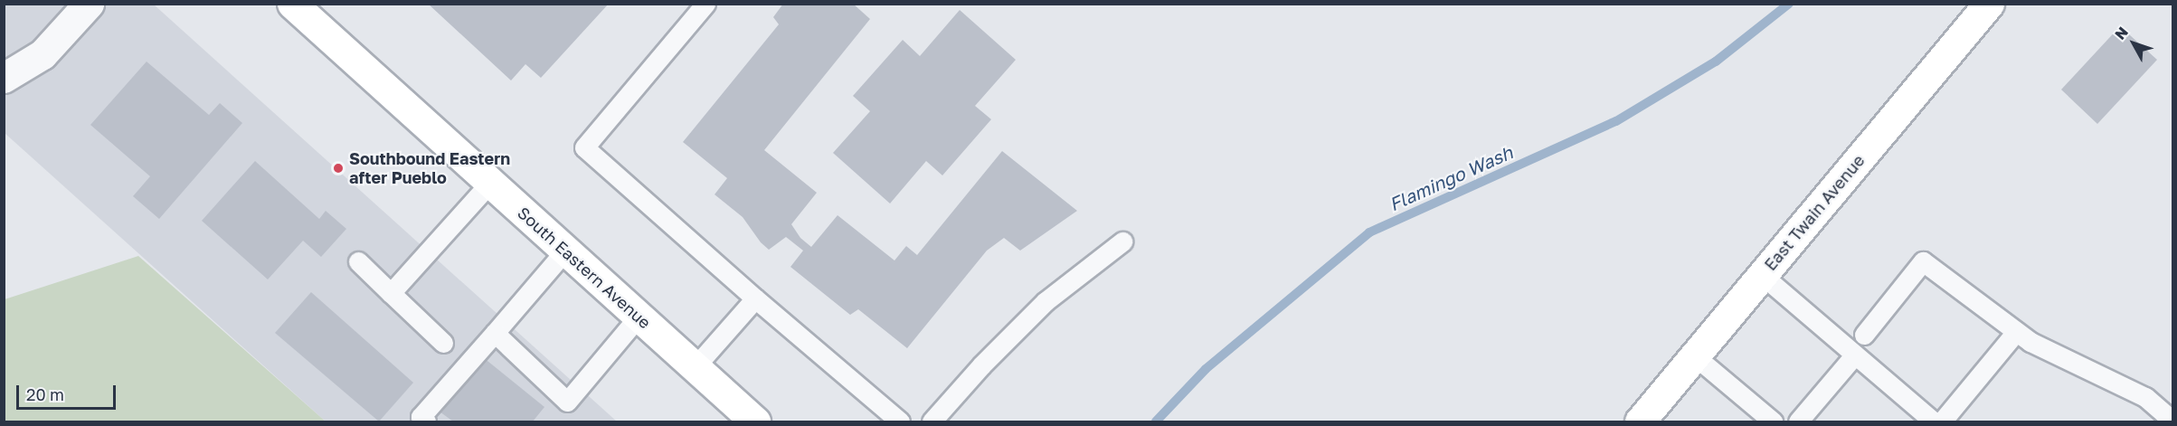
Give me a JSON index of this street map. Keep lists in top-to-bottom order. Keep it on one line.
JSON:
{"streets":{"main road":["East Twain Avenue","South Eastern Avenue"]},"water":["Flamingo Wash"],"places":["Southbound Eastern after Pueblo"],"scale_bar":"20 m","north":"top left"}
